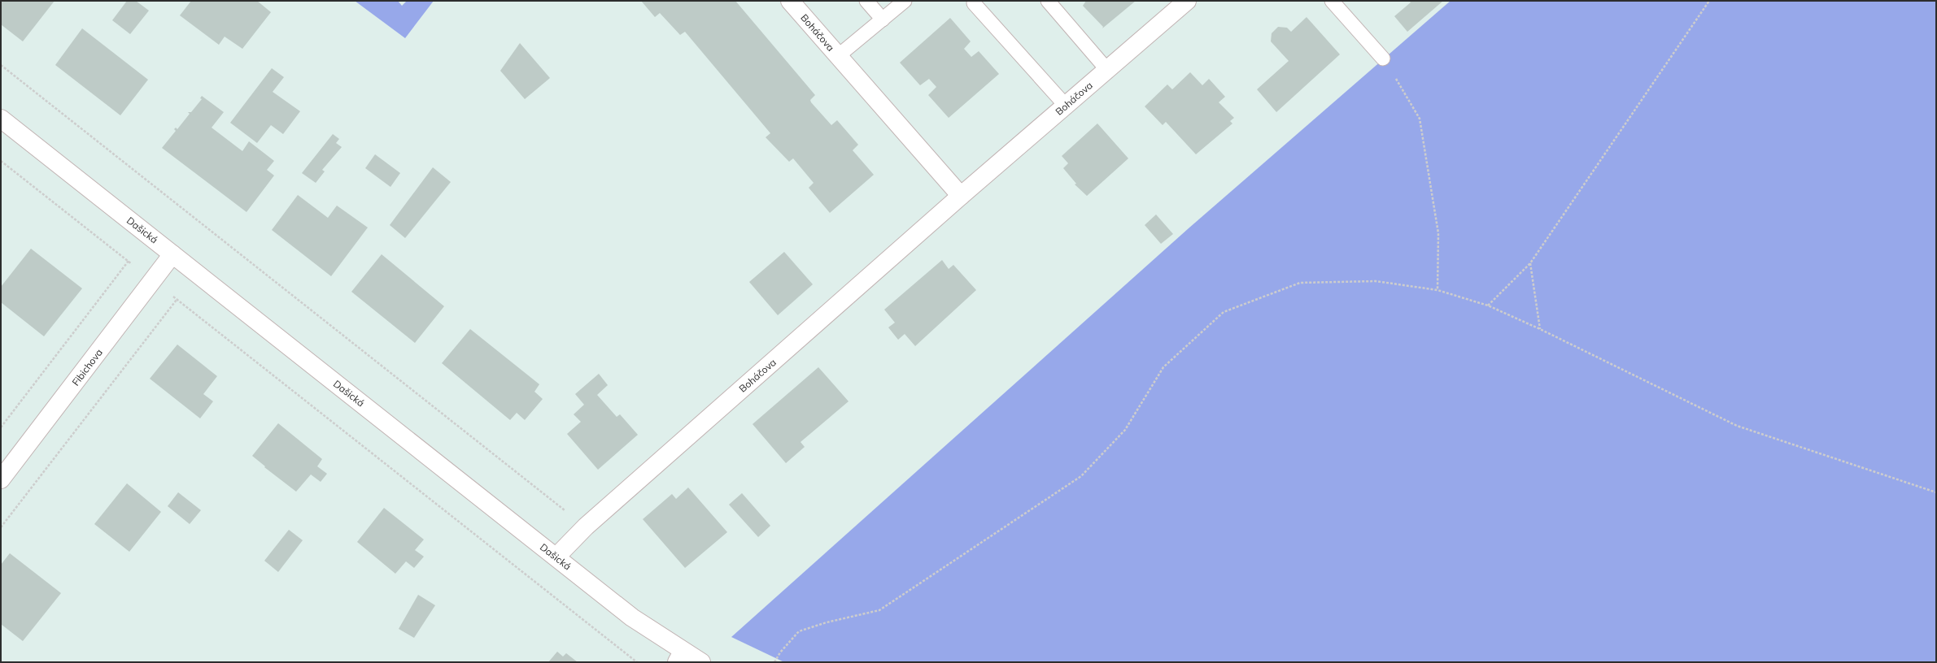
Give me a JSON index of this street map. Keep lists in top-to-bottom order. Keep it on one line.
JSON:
{"streets":{"street":["Boháčova","Dašická","Fibichova"]},"crossings":[["Boháčova","Dašická"],["Dašická","Fibichova"]]}
